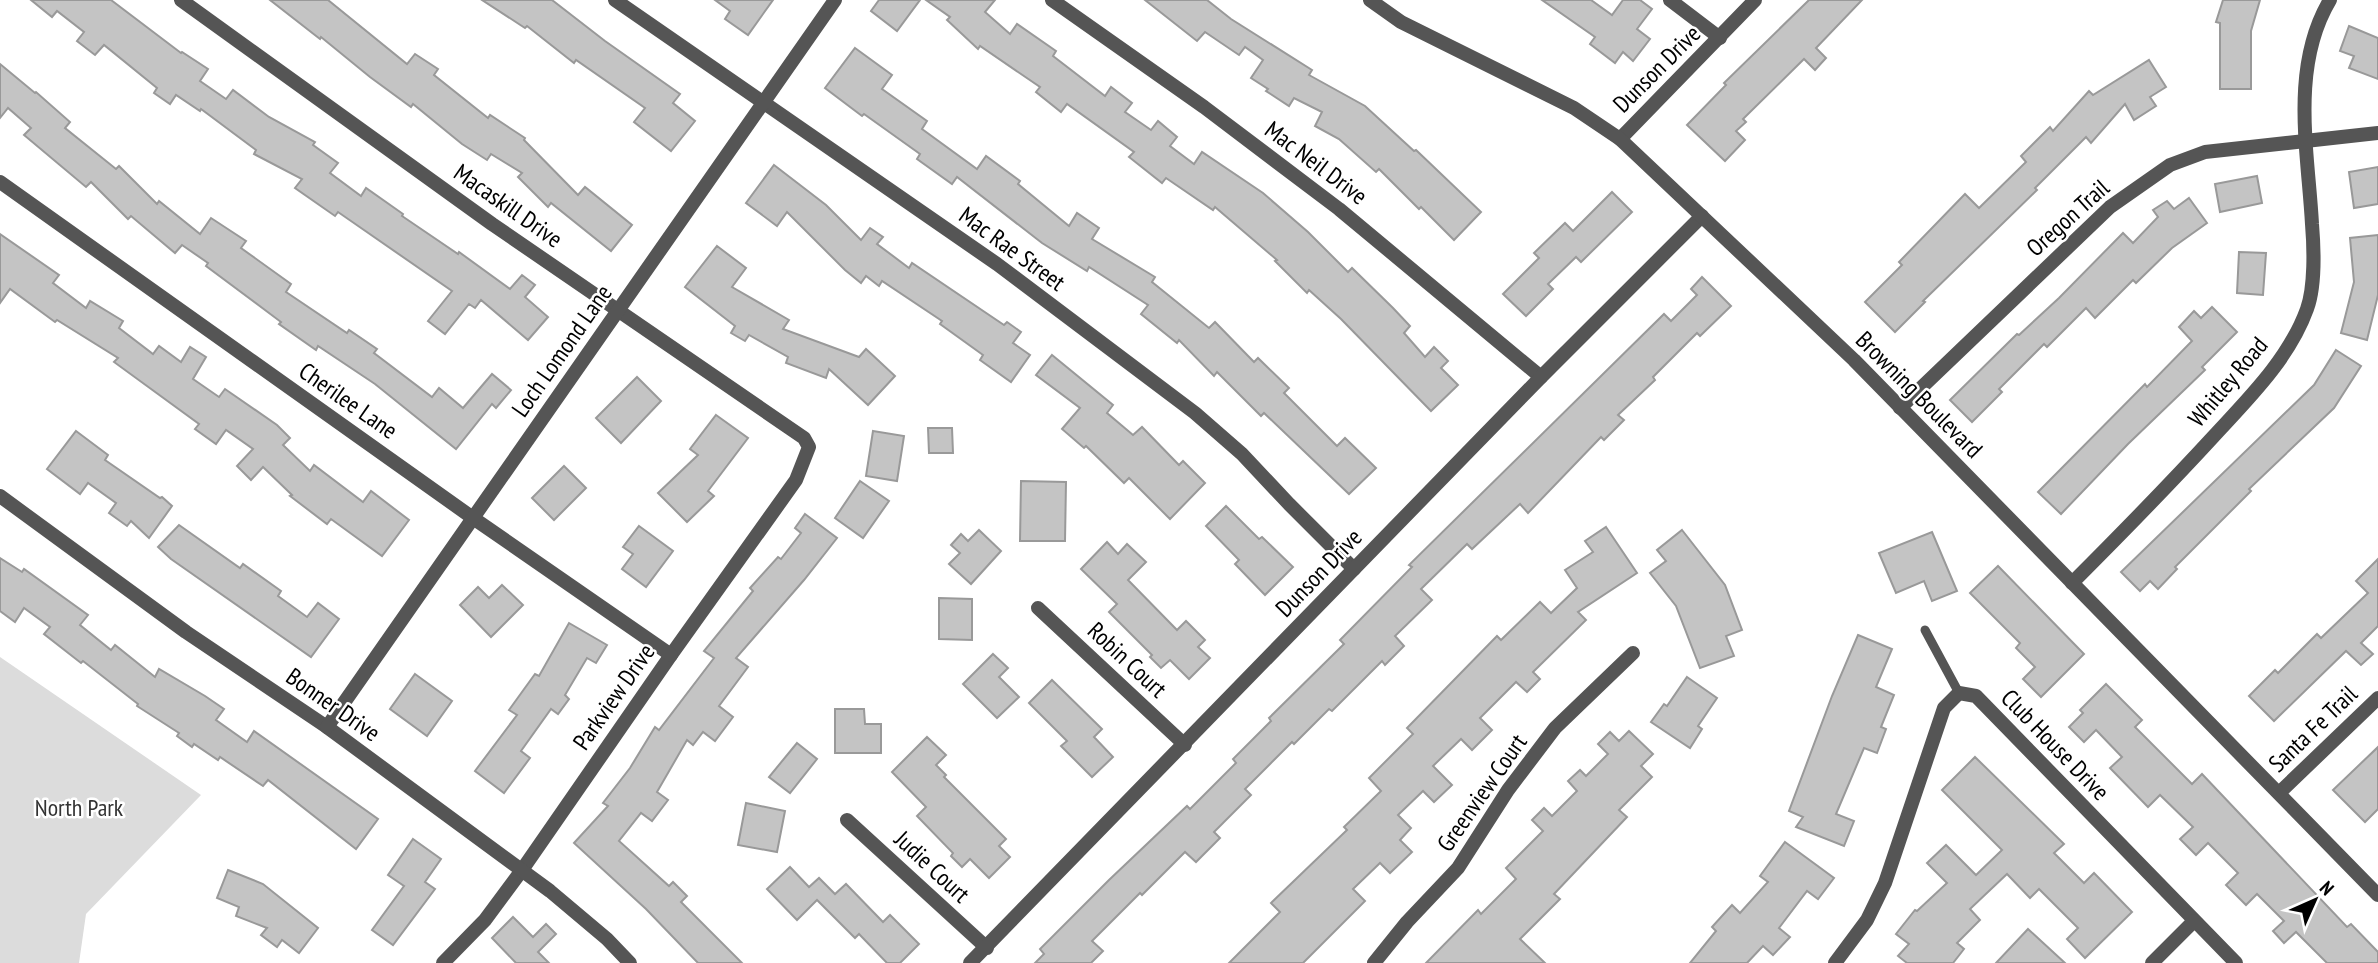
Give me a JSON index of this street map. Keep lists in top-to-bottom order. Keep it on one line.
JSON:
{"streets":{"street":["Dunson Drive","Mac Neil Drive","Macaskill Drive","Oregon Trail","Mac Rae Street","Loch Lomond Lane","Whitley Road","Browning Boulevard","Cherilee Lane","Robin Court","Parkview Drive","Bonner Drive","Santa Fe Trail","Club House Drive","Greenview Court","Judie Court"]},"crossings":[["Dunson Drive","Mac Neil Drive"],["Dunson Drive","Mac Rae Street"],["Dunson Drive","Browning Boulevard"],["Dunson Drive","Robin Court"],["Dunson Drive","Judie Court"],["Macaskill Drive","Loch Lomond Lane"],["Macaskill Drive","Parkview Drive"],["Oregon Trail","Whitley Road"],["Oregon Trail","Browning Boulevard"],["Mac Rae Street","Loch Lomond Lane"],["Loch Lomond Lane","Cherilee Lane"],["Loch Lomond Lane","Bonner Drive"],["Whitley Road","Browning Boulevard"],["Browning Boulevard","Santa Fe Trail"],["Cherilee Lane","Parkview Drive"],["Parkview Drive","Bonner Drive"]],"parks":["North Park"],"north":"top right"}
